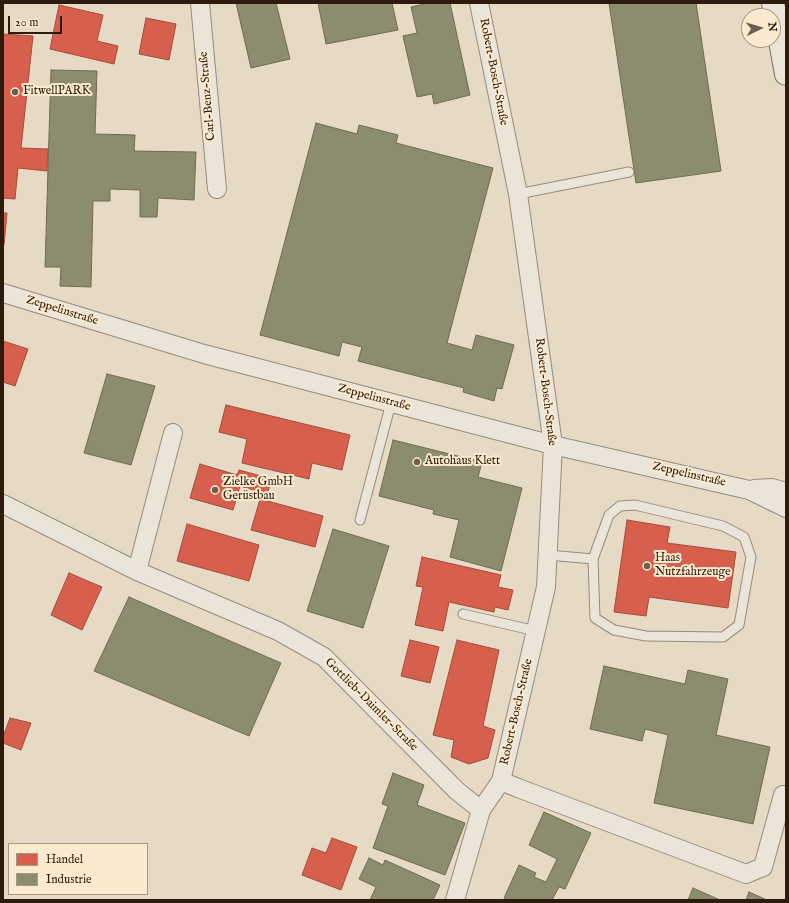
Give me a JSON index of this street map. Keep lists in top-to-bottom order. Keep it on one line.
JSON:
{"streets":{"street":["Robert-Bosch-Straße","Carl-Benz-Straße","Zeppelinstraße","Gottlieb-Daimler-Straße"]},"crossings":[["Robert-Bosch-Straße","Zeppelinstraße"],["Robert-Bosch-Straße","Gottlieb-Daimler-Straße"]],"places":["FitwellPARK","Autohaus Klett","Zielke GmbH Gerüstbau","Haas Nutzfahrzeuge"],"legend":["Handel","Industrie"],"scale_bar":"20 m","north":"right"}
